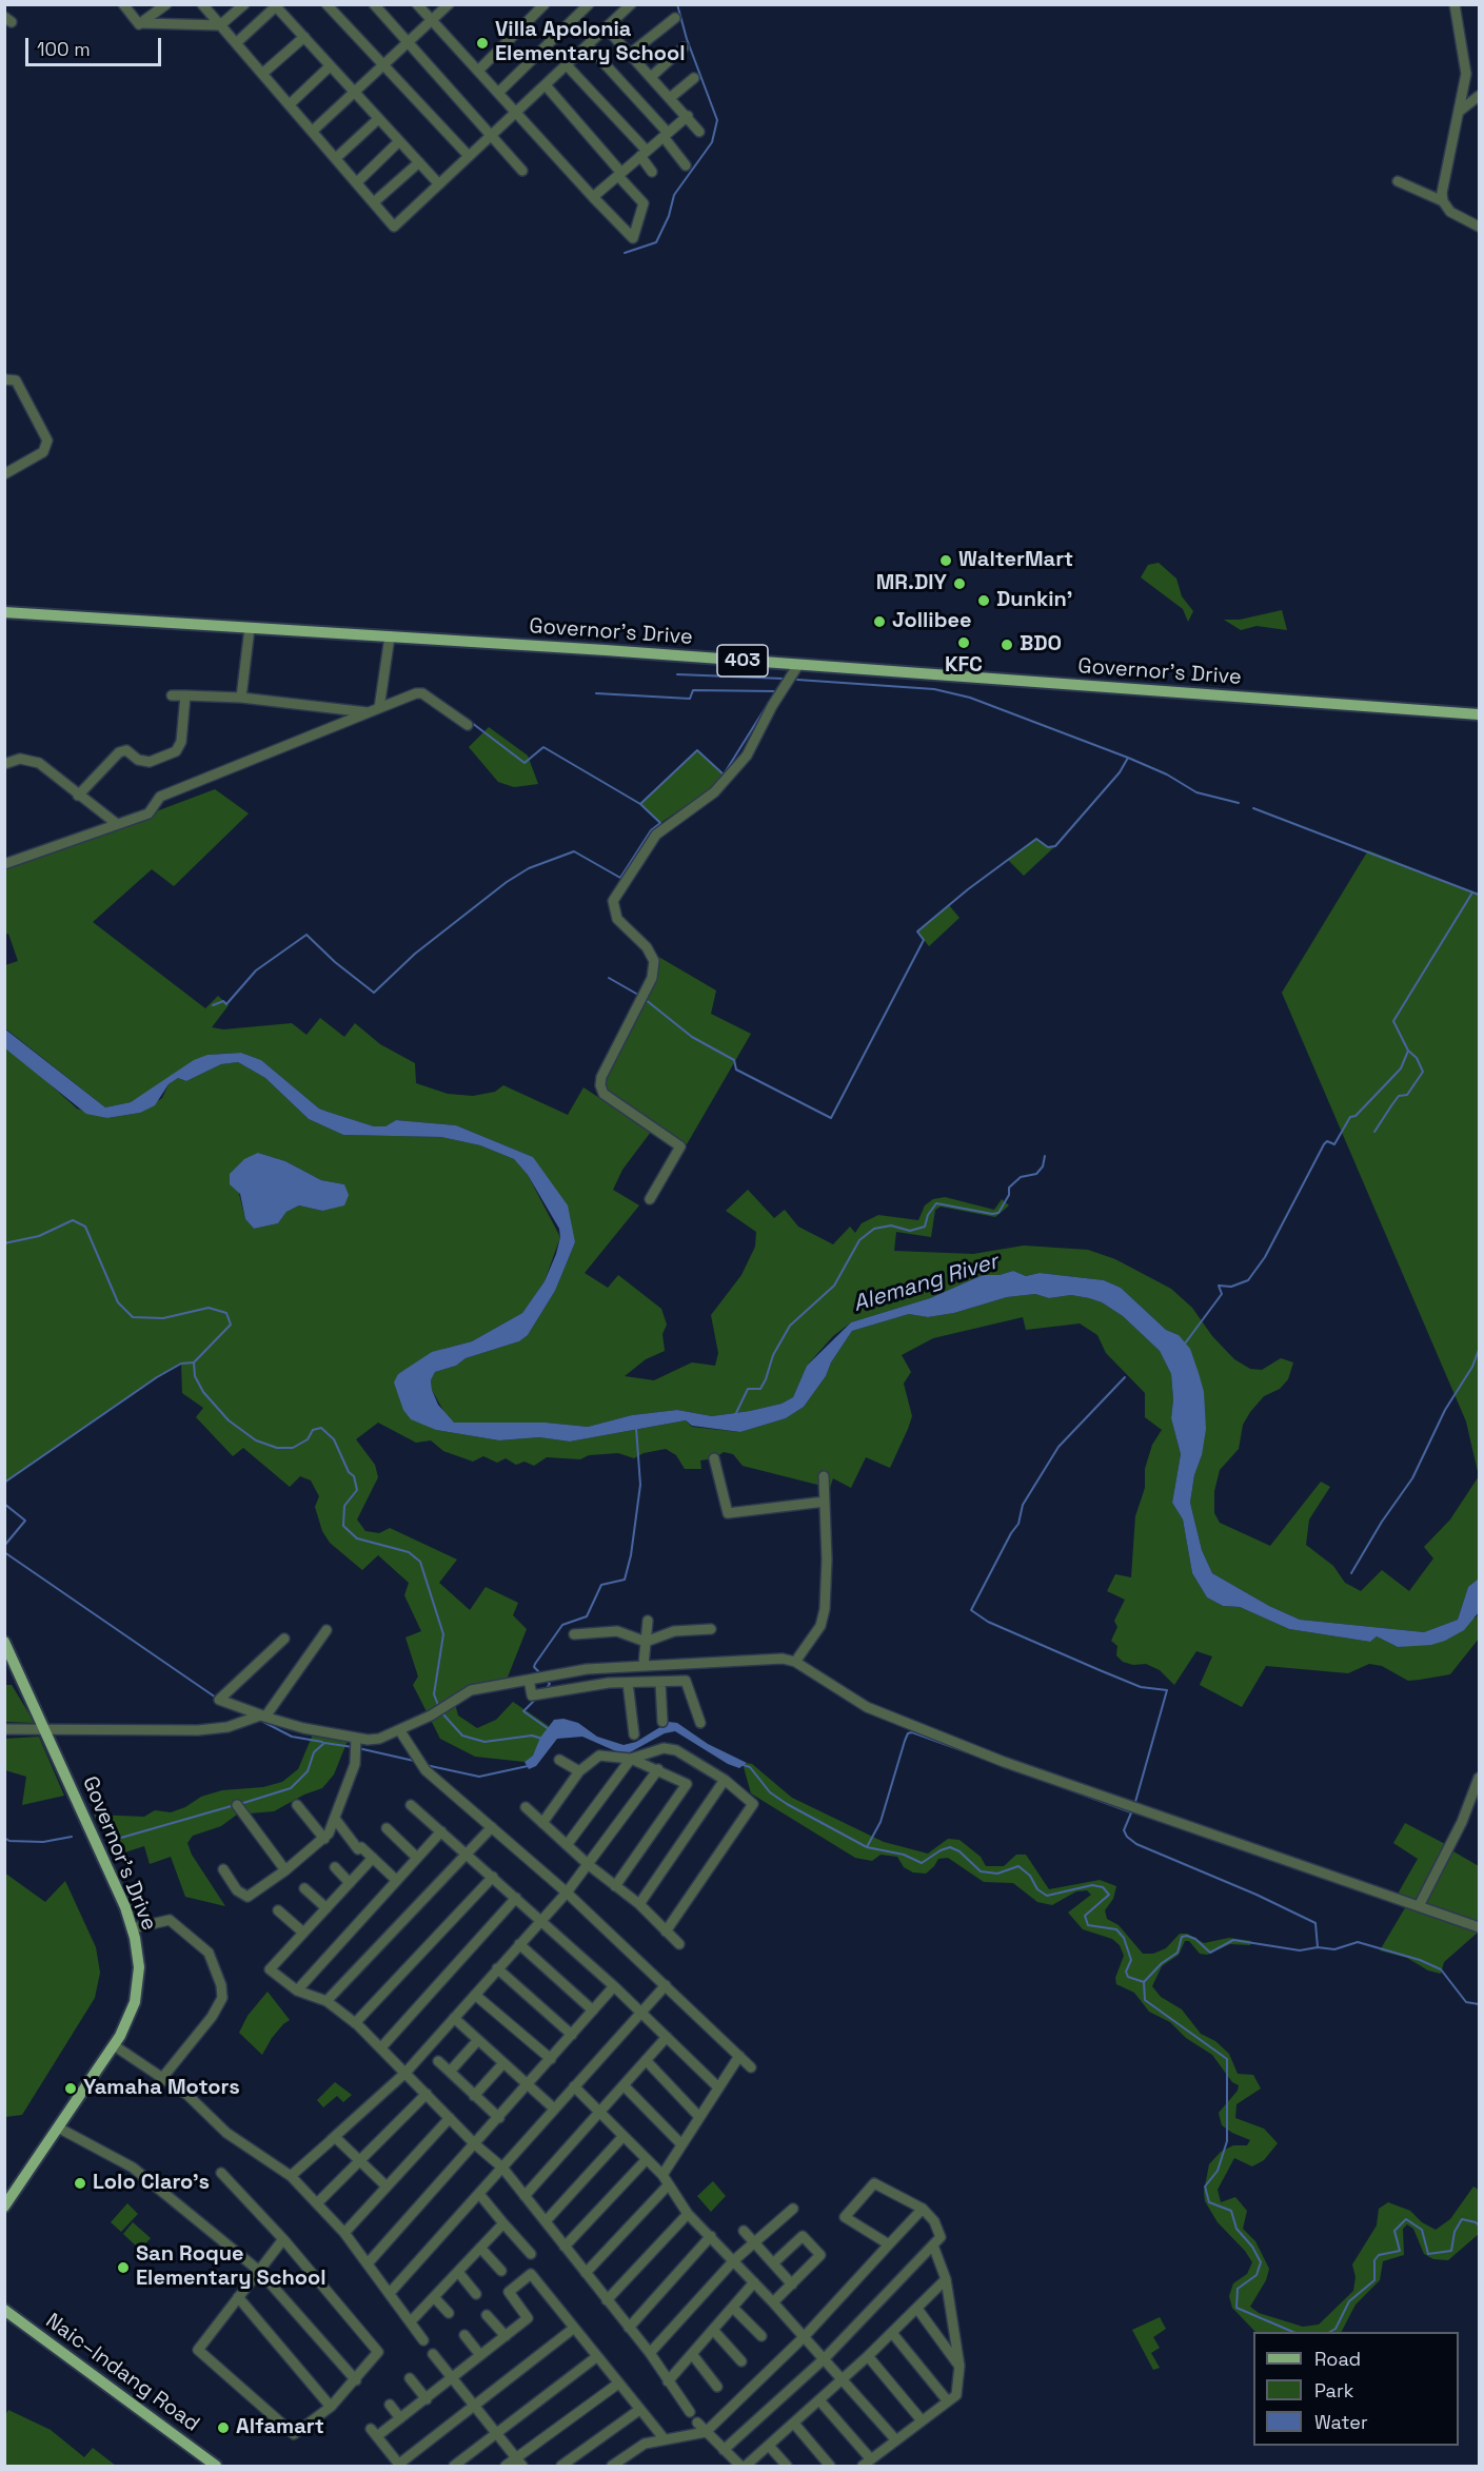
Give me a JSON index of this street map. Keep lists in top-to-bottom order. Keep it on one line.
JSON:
{"streets":{"main road":["Governor's Drive","403","Naic–Indang Road"]},"water":["Alemang River"],"places":["Villa Apolonia Elementary School","WalterMart","MR.DIY","Dunkin'","Jollibee","KFC","BDO","Yamaha Motors","Lolo Claro's","San Roque Elementary School","Alfamart"],"legend":["Road","Park","Water"],"scale_bar":"100 m"}
